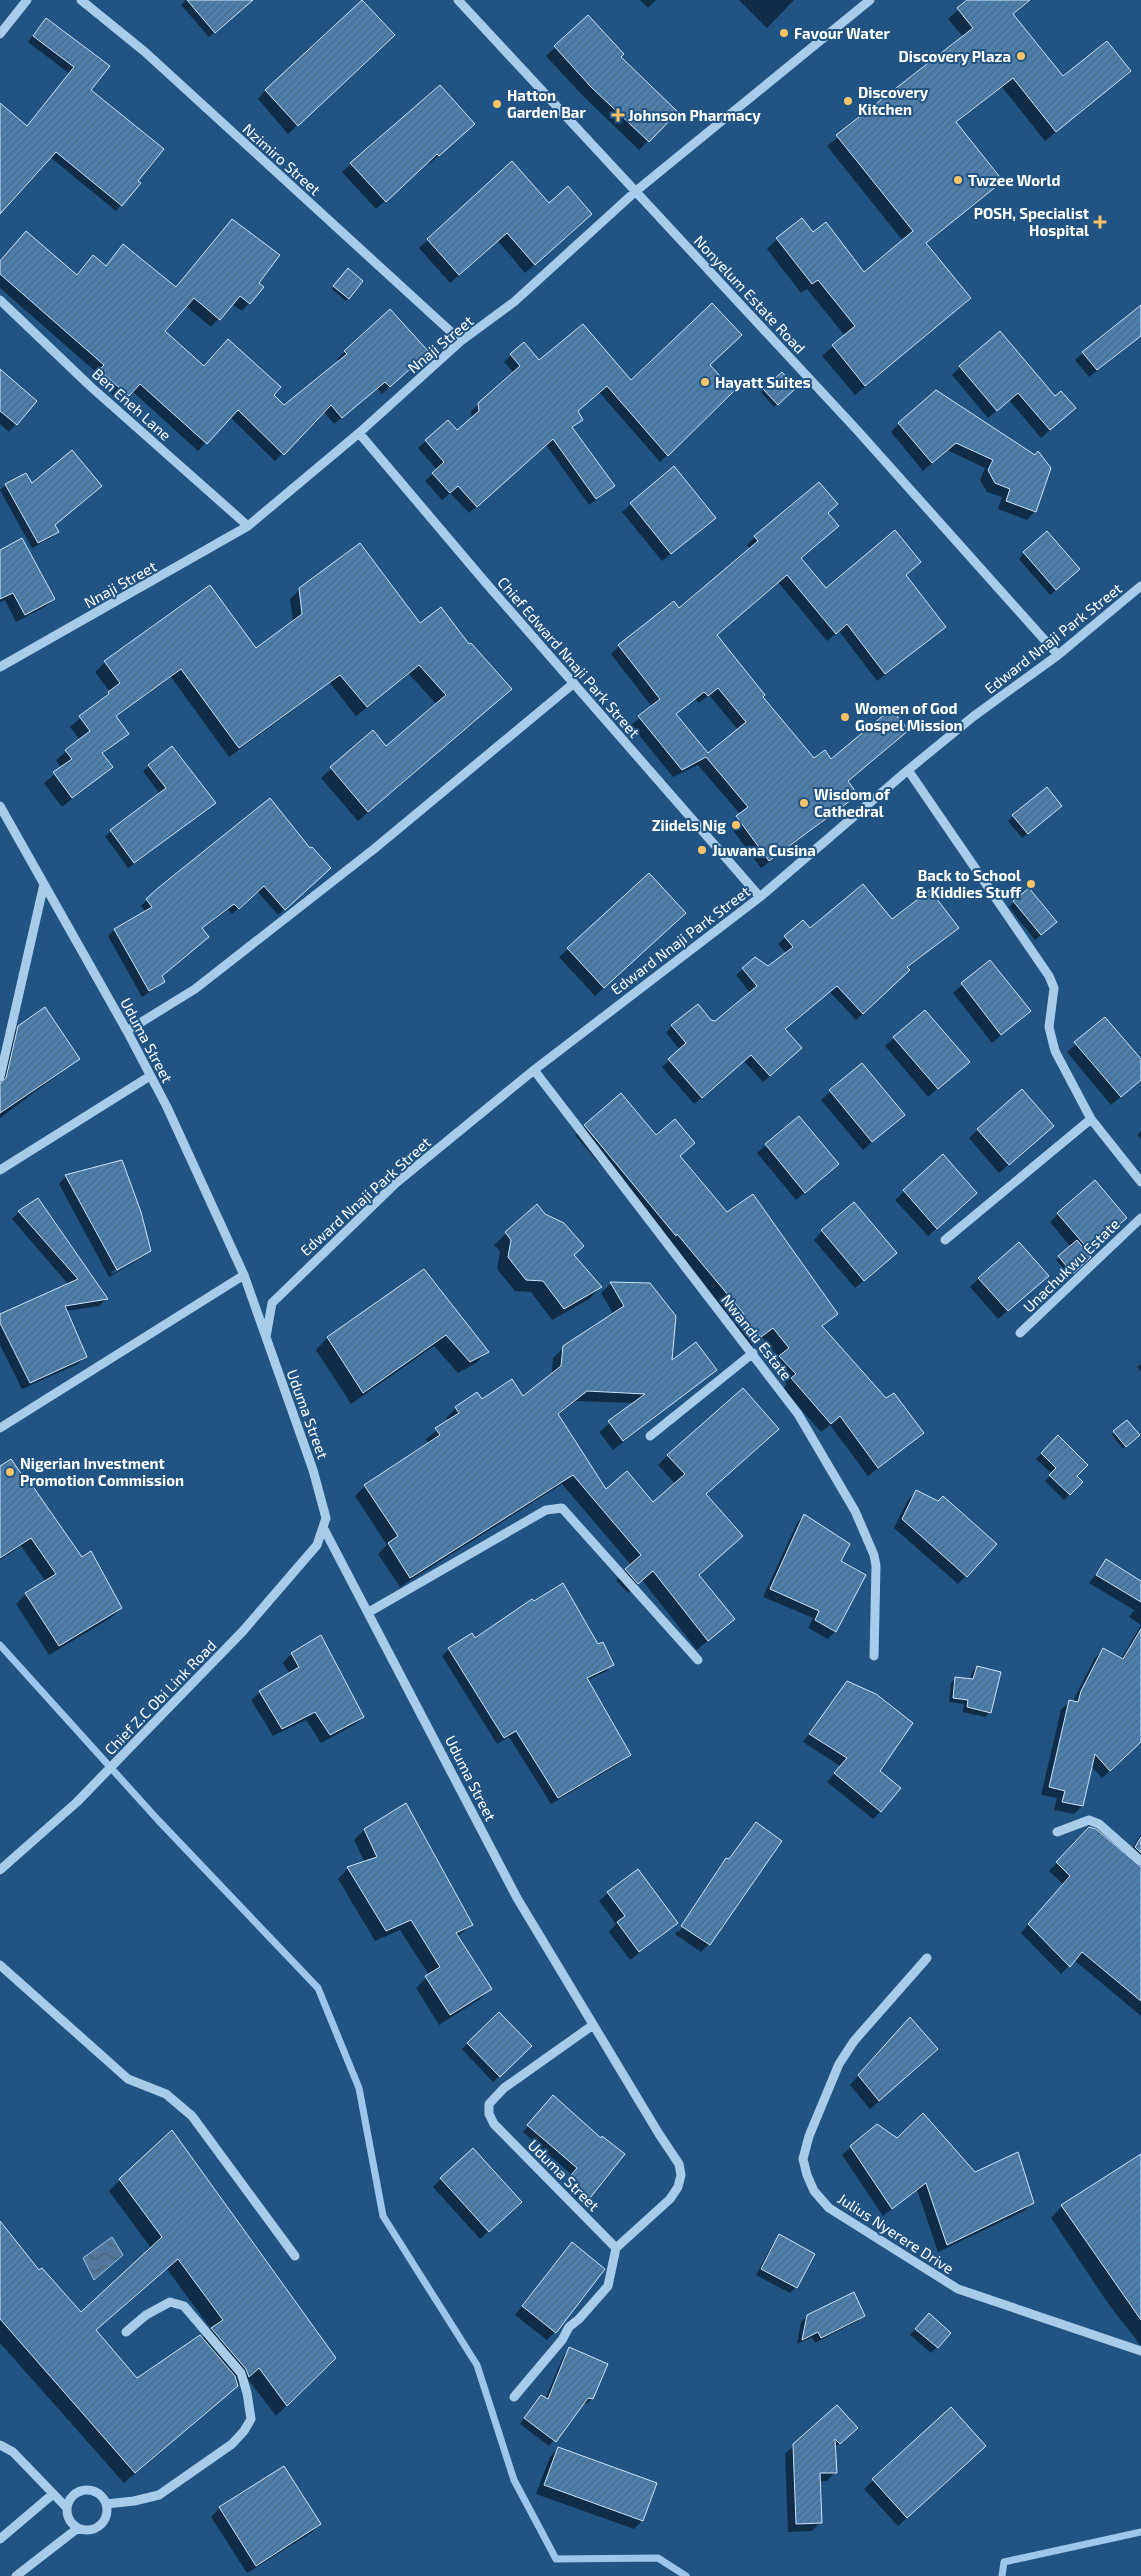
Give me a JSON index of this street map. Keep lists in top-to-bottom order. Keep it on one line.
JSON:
{"streets":{"street":["Nzimiro Street","Nonyelum Estate Road","Nnaji Street","Ben Eneh Lane","Edward Nnaji Park Street","Chief Edward Nnaji Park Street","Uduma Street","Unachukwu Estate","Nwandu Estate","Chief Z.C Obi Link Road","Julius Nyerere Drive"]},"crossings":[["Nzimiro Street","Nnaji Street"],["Nonyelum Estate Road","Nnaji Street"],["Nonyelum Estate Road","Edward Nnaji Park Street"],["Nnaji Street","Ben Eneh Lane"],["Nnaji Street","Chief Edward Nnaji Park Street"],["Edward Nnaji Park Street","Chief Edward Nnaji Park Street"],["Edward Nnaji Park Street","Uduma Street"],["Edward Nnaji Park Street","Nwandu Estate"],["Uduma Street","Chief Z.C Obi Link Road"]],"places":{"other":["Favour Water","Discovery Plaza","Discovery Kitchen","Hatton Garden Bar","Twzee World","Hayatt Suites","Women of God Gospel Mission","Wisdom of Cathedral","Ziidels Nig","Juwana Cusina","Back to School & Kiddies Stuff","Nigerian Investment Promotion Commission"],"health":["Johnson Pharmacy","POSH, Specialist Hospital"]}}
